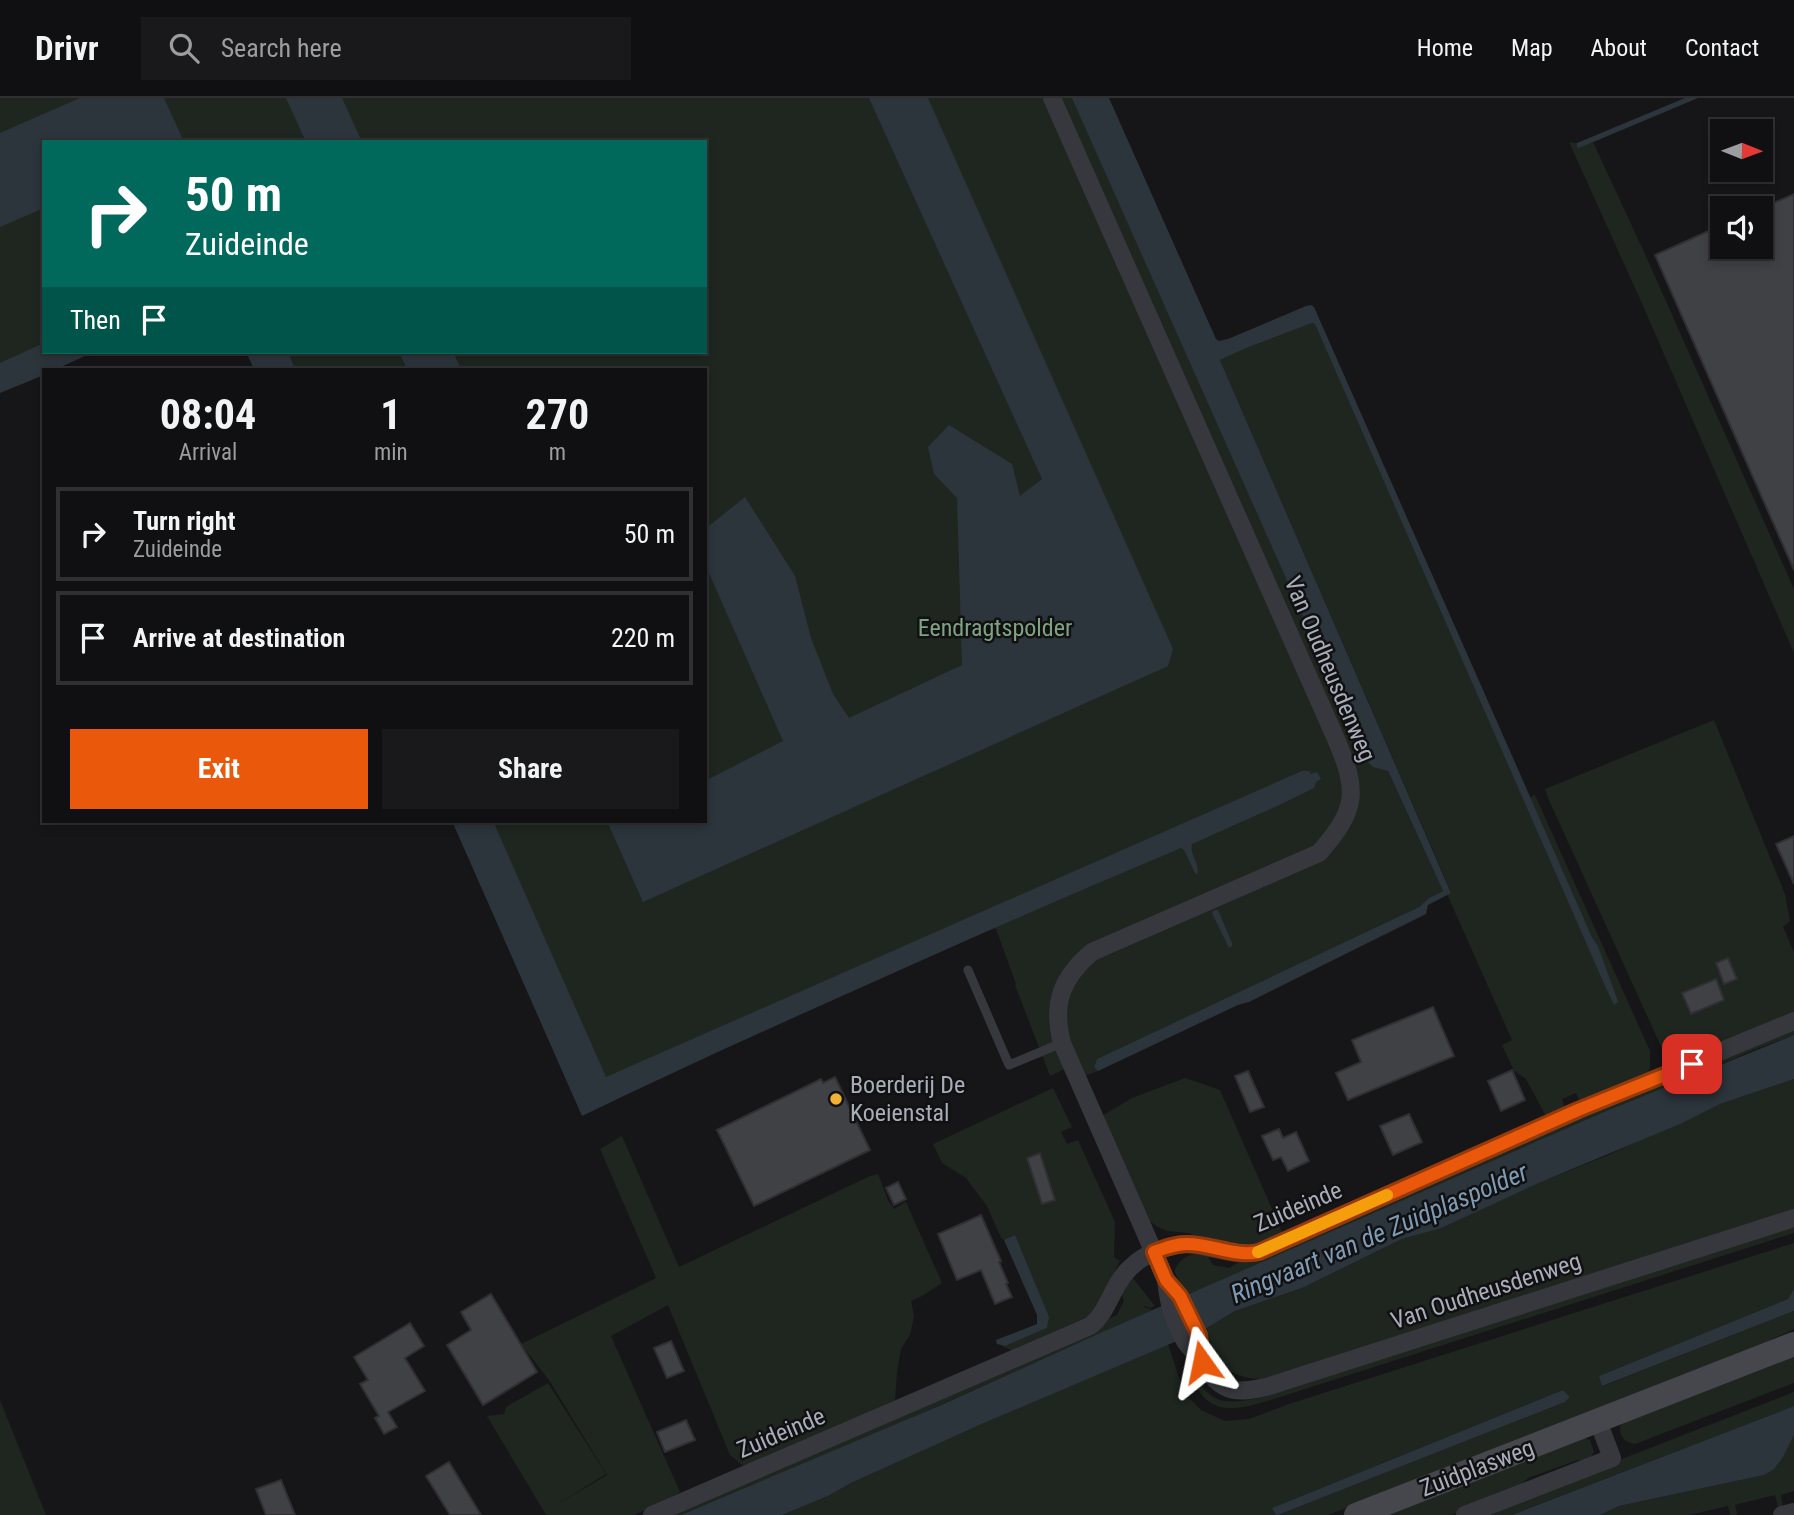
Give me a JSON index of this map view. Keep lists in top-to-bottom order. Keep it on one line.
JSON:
{"streets":{"main road":["Zuidplasweg"],"street":["Van Oudheusdenweg","Zuideinde"]},"crossings":[["Van Oudheusdenweg","Zuideinde"]],"water":["Ringvaart van de Zuidplaspolder"],"parks":["Eendragtspolder"],"places":["Boerderij De Koeienstal"],"north":"right","page":{"header":"Drivr","search":"Search here","nav":["Home","Map","About","Contact"],"turn":["50 m","Zuideinde"],"then":"Then","eta":["08:04","Arrival","1","min","270","m"],"list":[{"name":"Turn right","note":"Zuideinde","value":"50 m"},{"name":"Arrive at destination","value":"220 m"}],"buttons":["Exit","Share"]}}
